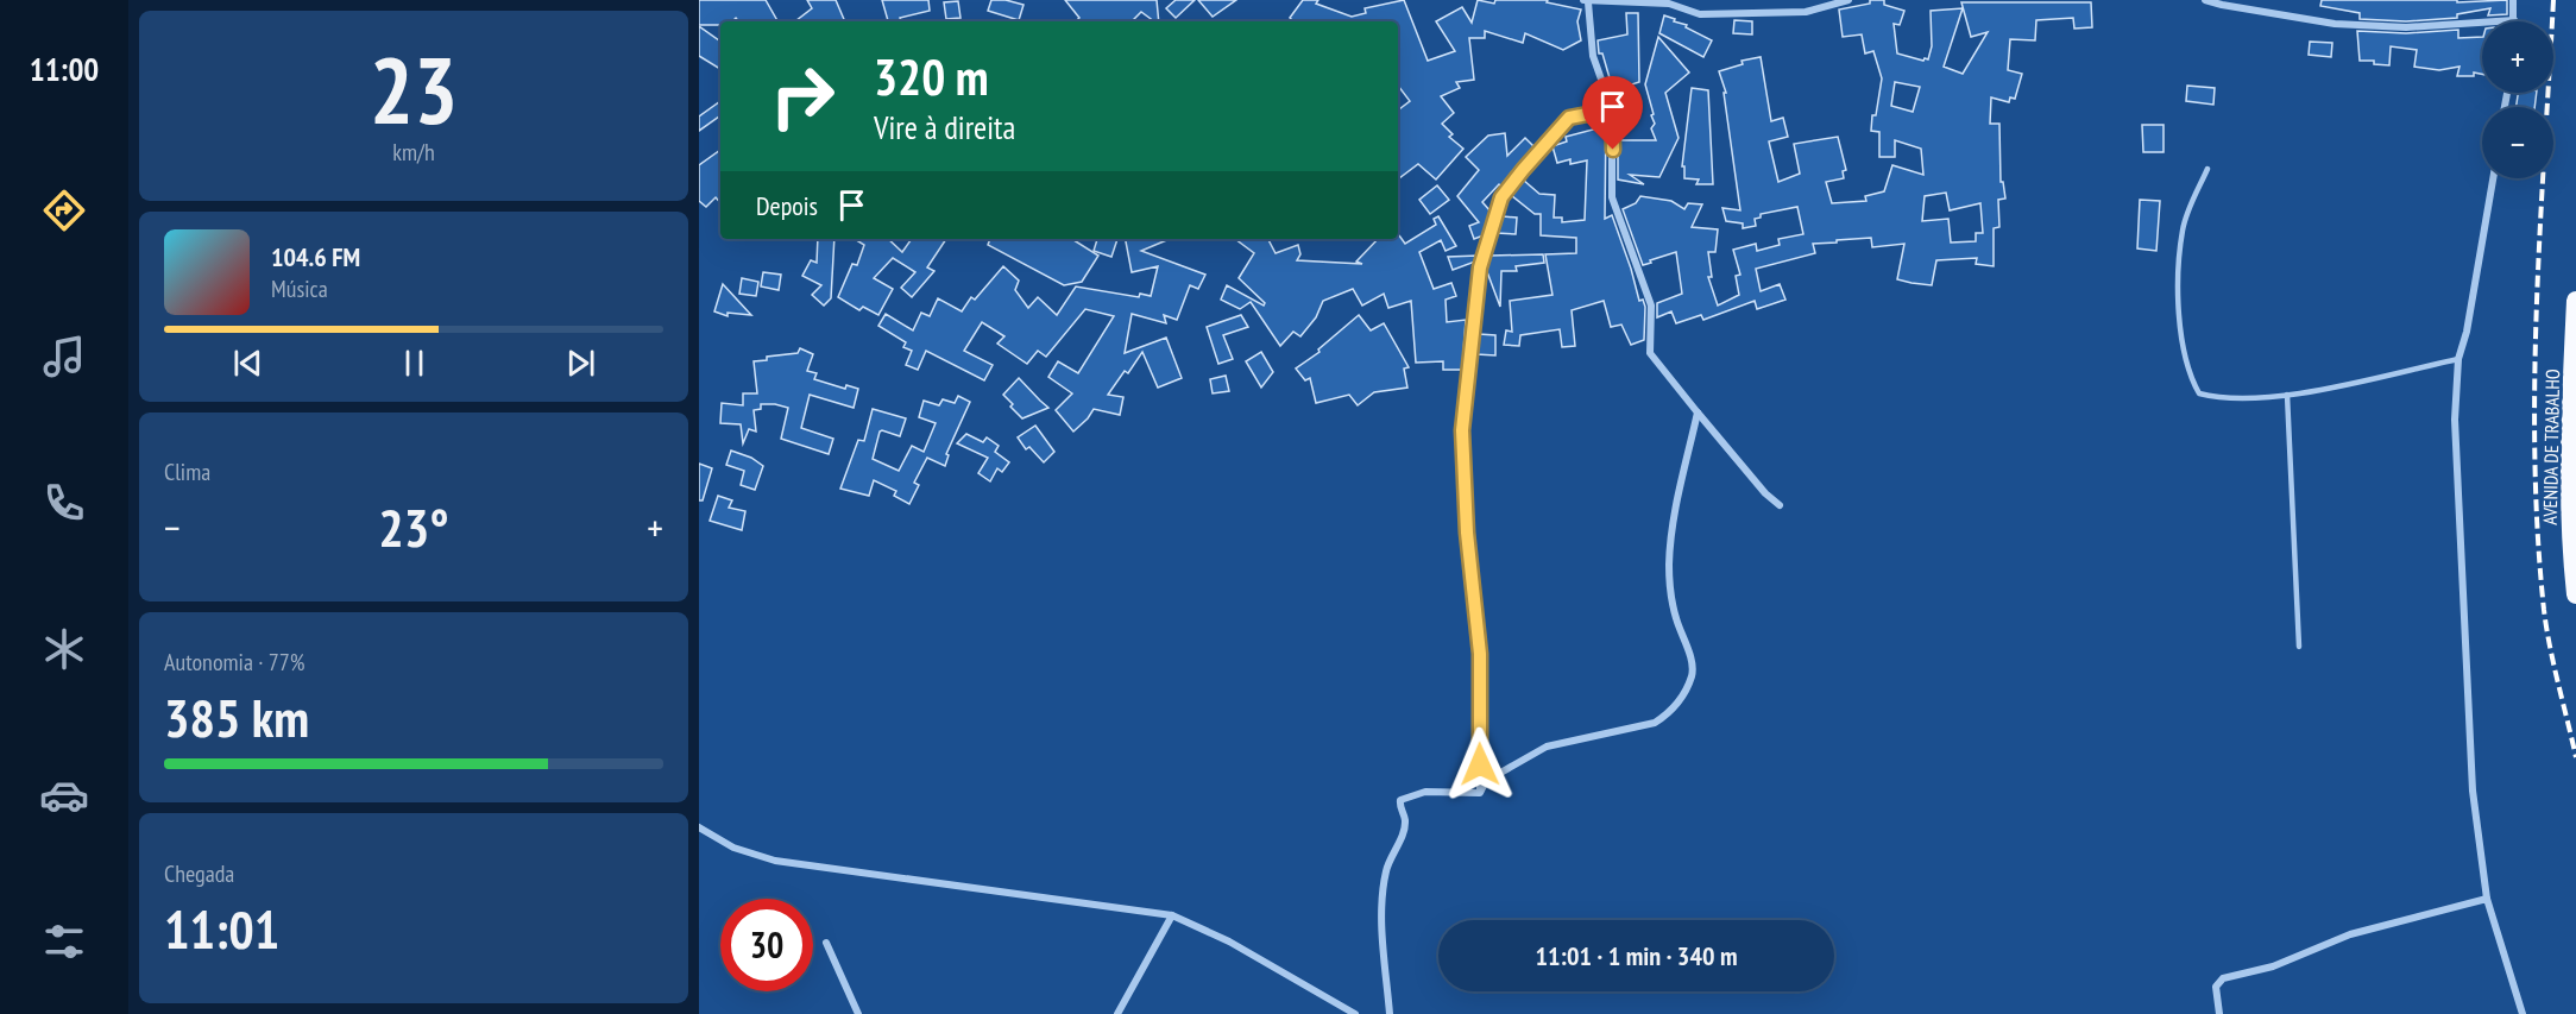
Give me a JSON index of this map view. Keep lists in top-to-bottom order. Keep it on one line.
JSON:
{"streets":{"highway":["AVENIDA DE TRABALHO"]},"page":{"tabs":"11:00","tile":[["23","km/h"],"Clima",["Autonomia · 77%","385 km"],["Chegada","11:01"]],"map_buttons":["+","−"],"turn":["320 m","Vire à direita"],"then":"Depois","song":["104.6 FM","Música"],"heat":["−","23°","+"],"limit":"30","trip":"11:01 · 1 min · 340 m"}}
